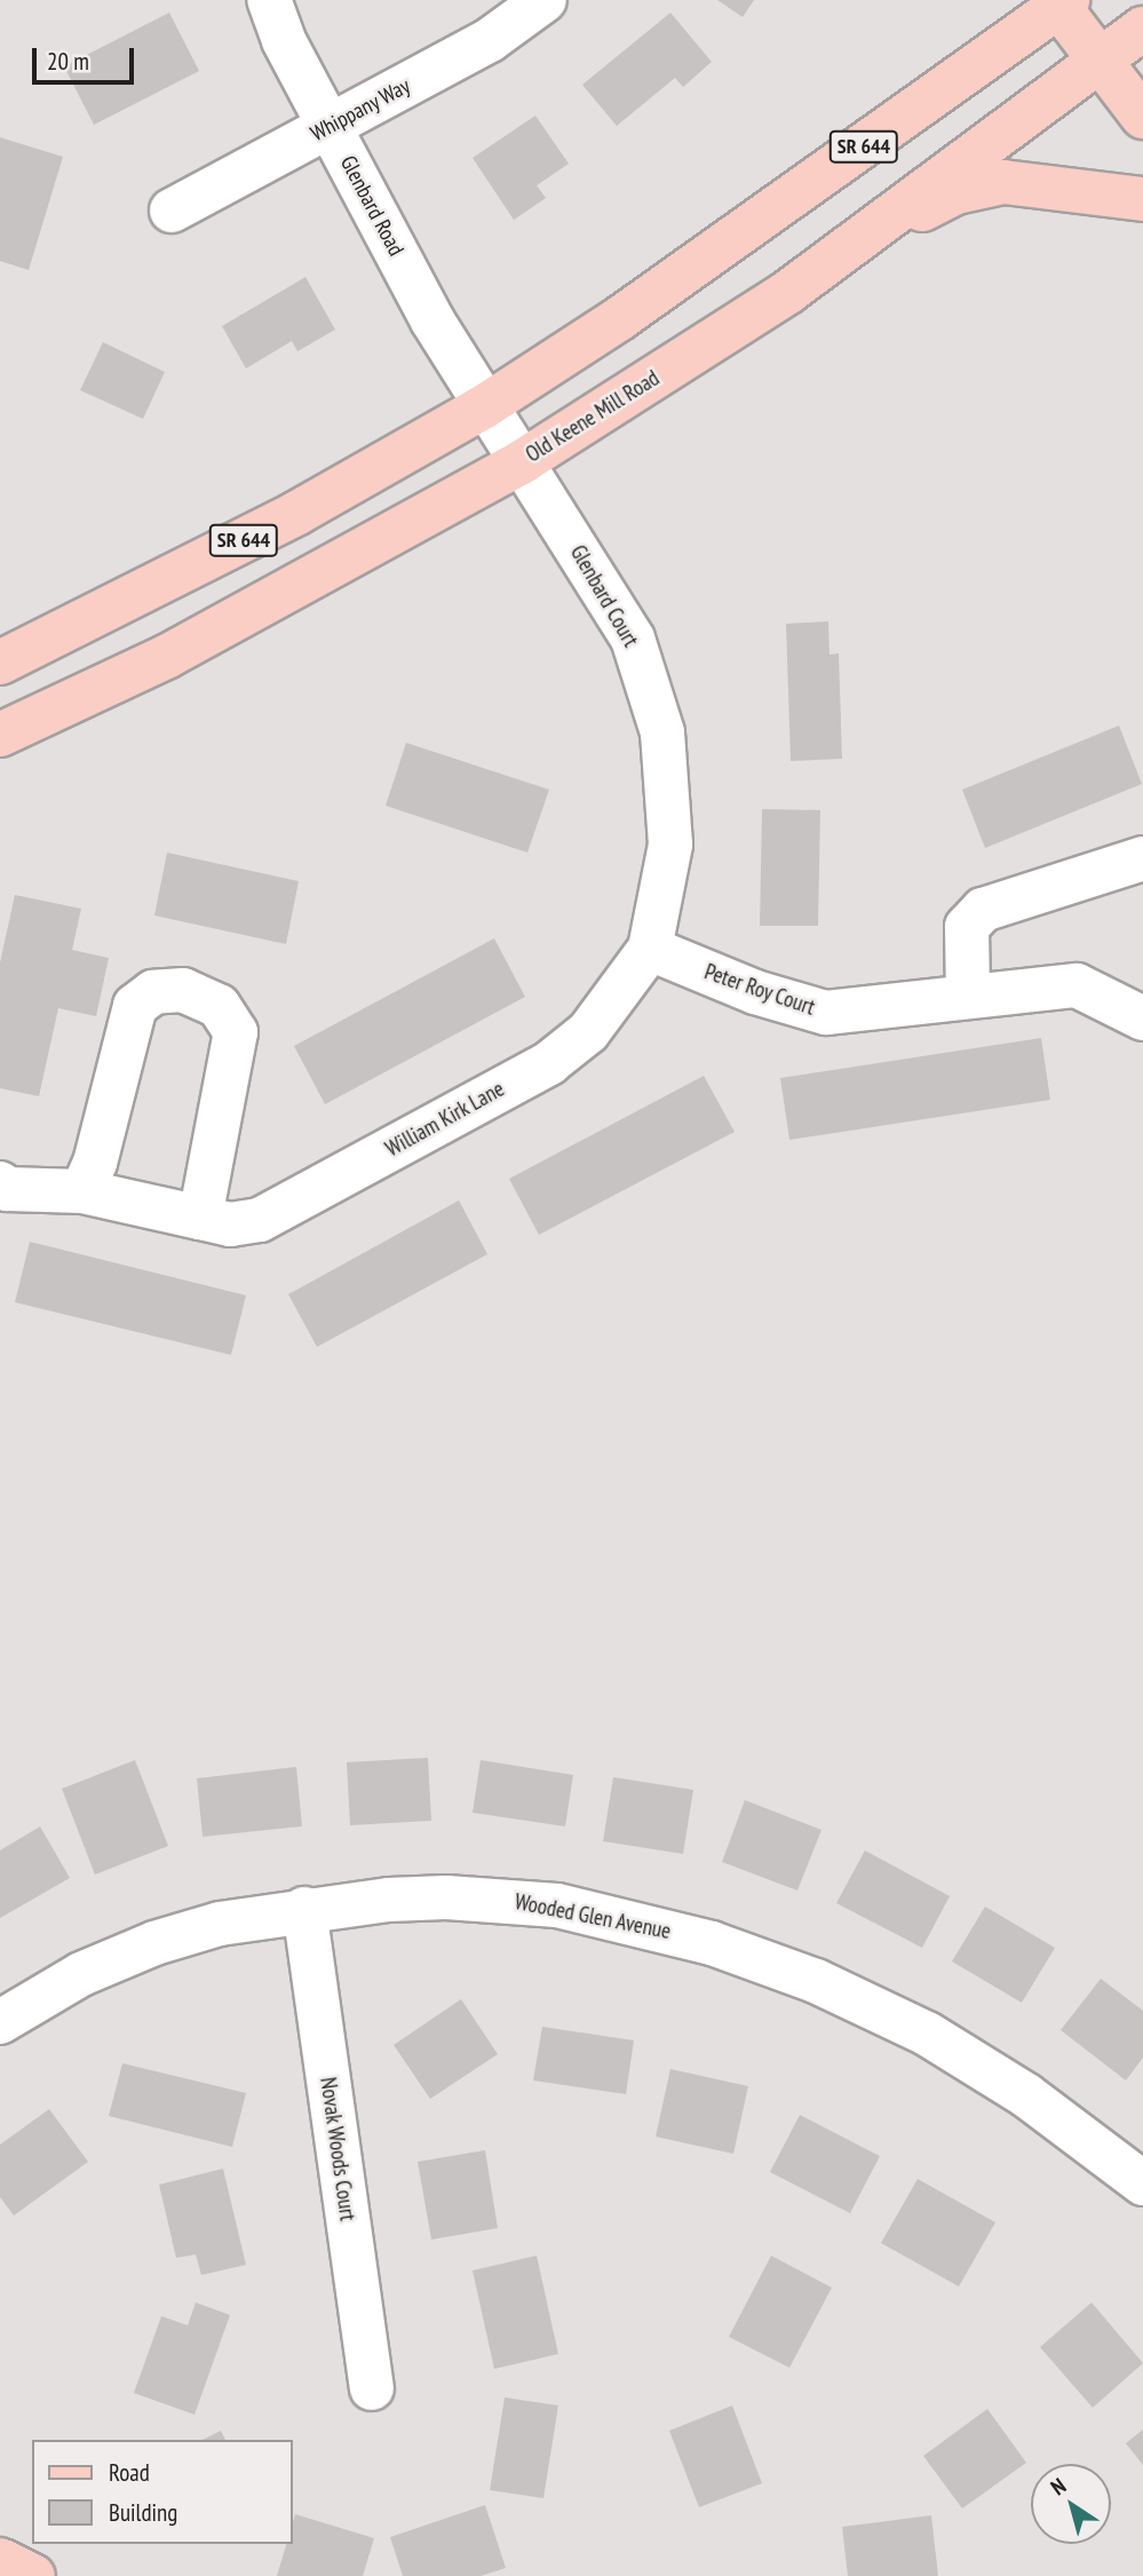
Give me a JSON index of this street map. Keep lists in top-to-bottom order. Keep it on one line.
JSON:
{"streets":{"main road":["SR 644","Old Keene Mill Road"],"street":["Whippany Way","Glenbard Road","Glenbard Court","Peter Roy Court","William Kirk Lane","Wooded Glen Avenue","Novak Woods Court"]},"crossings":[["Whippany Way","Glenbard Road"],["SR 644","Glenbard Road"],["SR 644","Glenbard Court"],["Glenbard Road","Glenbard Court"],["Old Keene Mill Road","Glenbard Court"],["Glenbard Court","Peter Roy Court"],["Glenbard Court","William Kirk Lane"],["Peter Roy Court","William Kirk Lane"],["Wooded Glen Avenue","Novak Woods Court"]],"legend":["Road","Building"],"scale_bar":"20 m","north":"top left"}
